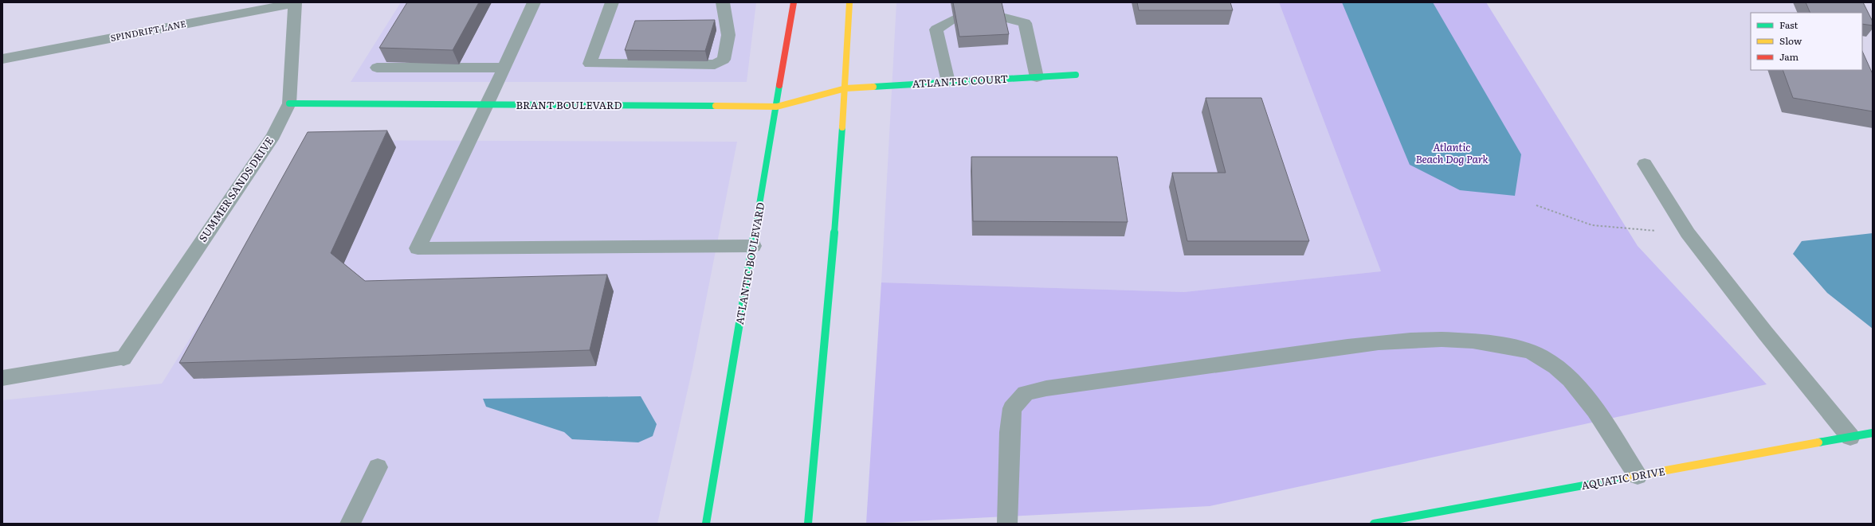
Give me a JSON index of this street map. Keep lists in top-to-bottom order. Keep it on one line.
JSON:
{"streets":{"main road":["ATLANTIC COURT","BRANT BOULEVARD","ATLANTIC BOULEVARD","AQUATIC DRIVE"],"street":["SPINDRIFT LANE","SUMMER SANDS DRIVE"]},"crossings":[["SPINDRIFT LANE","SUMMER SANDS DRIVE"],["ATLANTIC COURT","BRANT BOULEVARD"],["BRANT BOULEVARD","SUMMER SANDS DRIVE"],["BRANT BOULEVARD","ATLANTIC BOULEVARD"]],"parks":["Atlantic Beach Dog Park"],"legend":["Fast","Slow","Jam"]}
